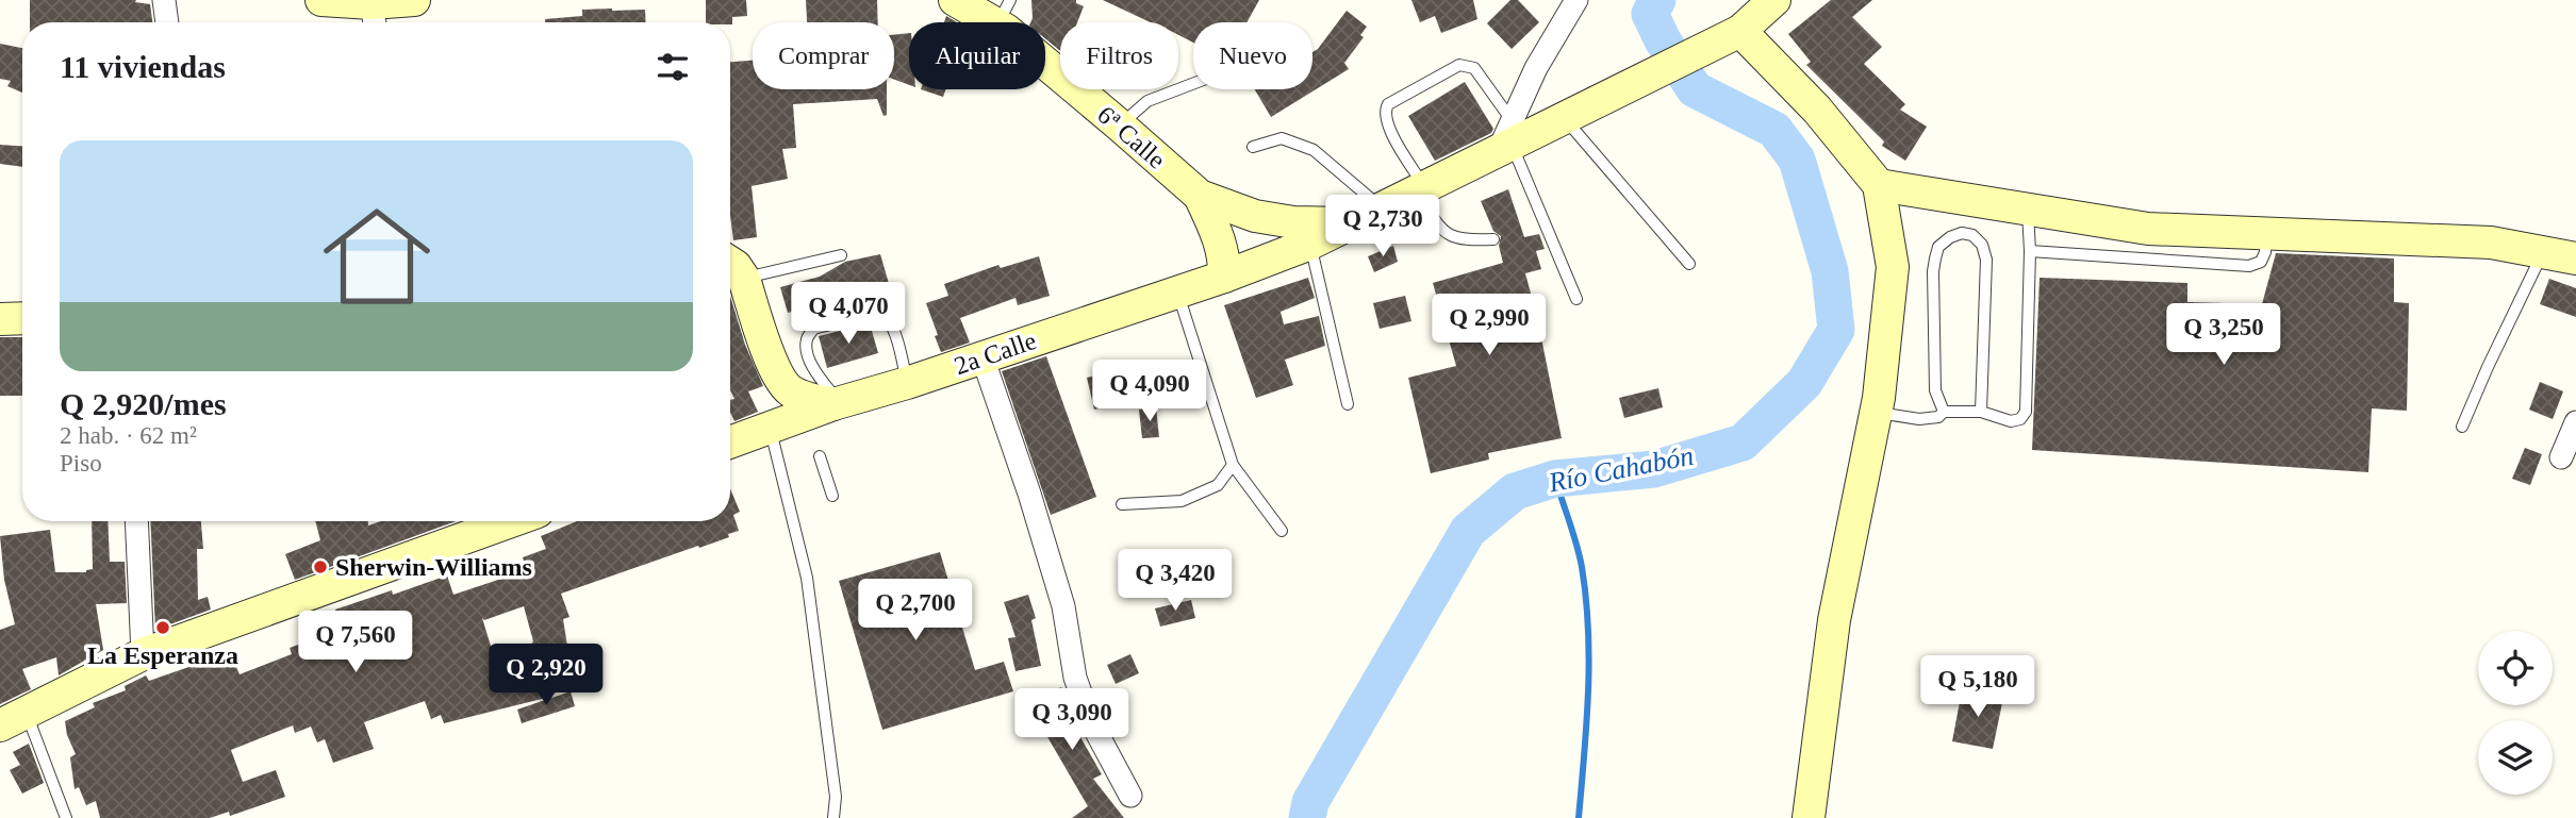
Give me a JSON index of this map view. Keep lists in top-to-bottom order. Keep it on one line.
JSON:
{"streets":{"main road":["6ª Calle","2a Calle"]},"crossings":[["6ª Calle","2a Calle"]],"water":["Río Cahabón"],"places":["Sherwin-Williams","La Esperanza"],"page":{"chip":["Comprar","Alquilar","Filtros","Nuevo"],"heading":"11 viviendas","list":[{"name":"Q 2,920/mes","note":"2 hab. · 62 m² · Piso"}],"price":["Q 2,730","Q 4,070","Q 2,990","Q 3,250","Q 4,090","Q 3,420","Q 2,700","Q 7,560","Q 2,920","Q 5,180","Q 3,090"]}}
